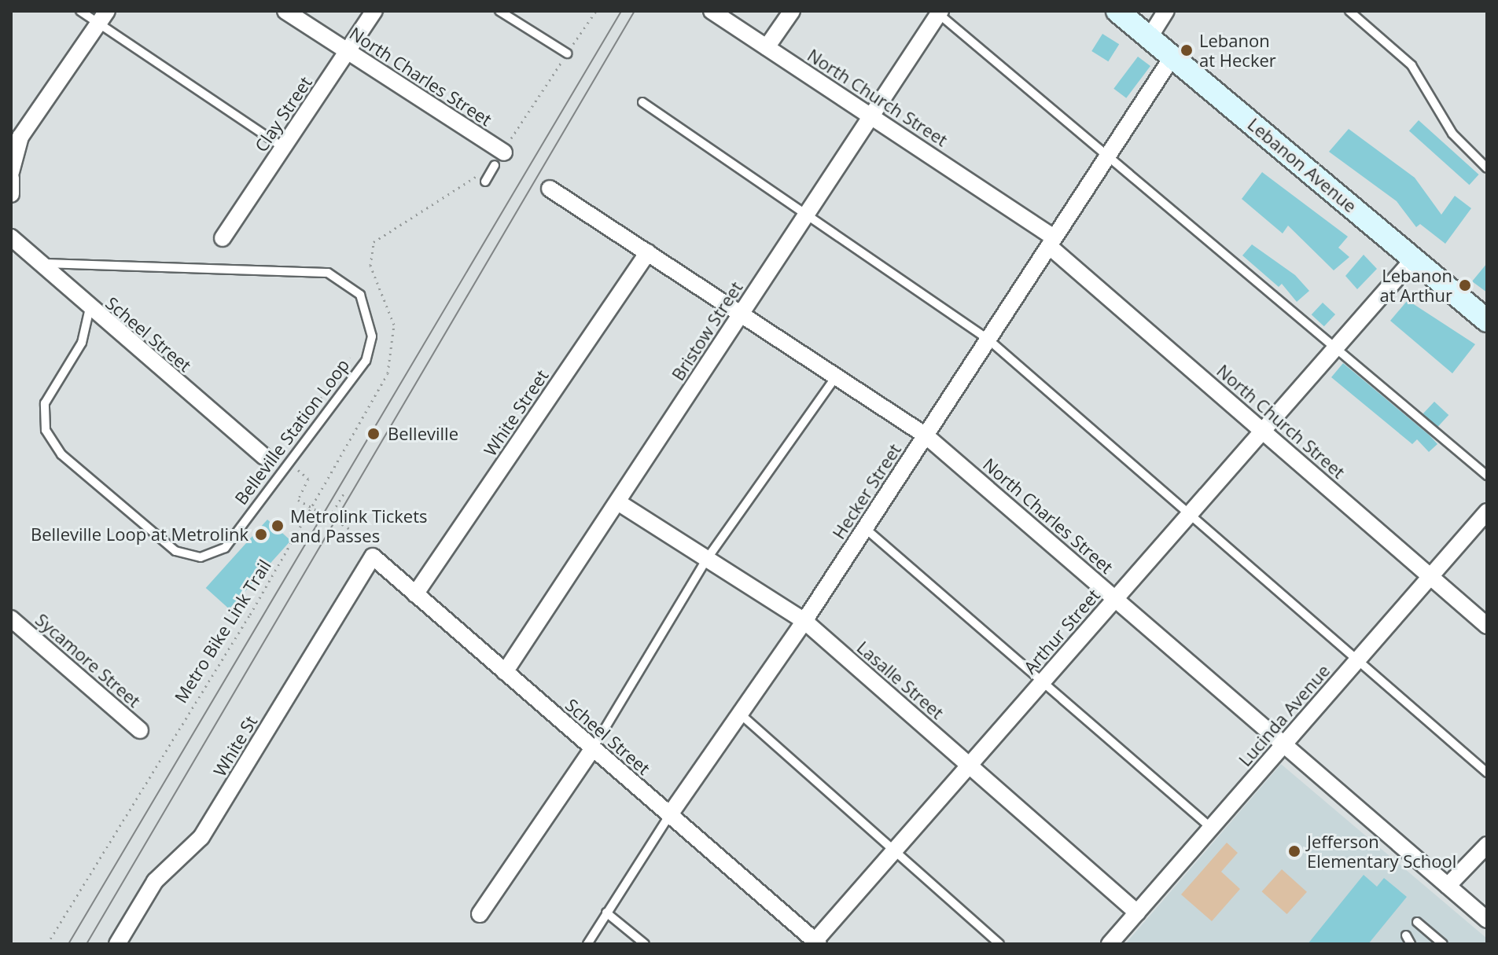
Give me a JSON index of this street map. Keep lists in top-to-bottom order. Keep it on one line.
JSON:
{"streets":{"main road":["Lebanon Avenue"],"street":["North Charles Street","North Church Street","Clay Street","Bristow Street","Scheel Street","White Street","Hecker Street","Arthur Street","Sycamore Street","Lasalle Street","Lucinda Avenue","White St"],"lane":["Belleville Station Loop"],"path":["Metro Bike Link Trail"]},"crossings":[["North Charles Street","Clay Street"],["North Charles Street","Bristow Street"],["North Charles Street","White Street"],["North Charles Street","Hecker Street"],["North Charles Street","Metro Bike Link Trail"],["North Charles Street","Arthur Street"],["North Charles Street","Lucinda Avenue"],["North Church Street","Bristow Street"],["North Church Street","Hecker Street"],["North Church Street","Arthur Street"],["North Church Street","Lucinda Avenue"],["Lebanon Avenue","Hecker Street"],["Lebanon Avenue","Arthur Street"],["Bristow Street","Scheel Street"],["Bristow Street","Lasalle Street"],["Scheel Street","White Street"],["Scheel Street","Belleville Station Loop"],["Scheel Street","Hecker Street"],["Scheel Street","Arthur Street"],["Scheel Street","White St"],["Hecker Street","Lasalle Street"],["Arthur Street","Lasalle Street"],["Lasalle Street","Lucinda Avenue"]],"places":["Lebanon at Hecker","Lebanon at Arthur","Belleville","Metrolink Tickets and Passes","Belleville Loop at Metrolink","Jefferson Elementary School"]}
